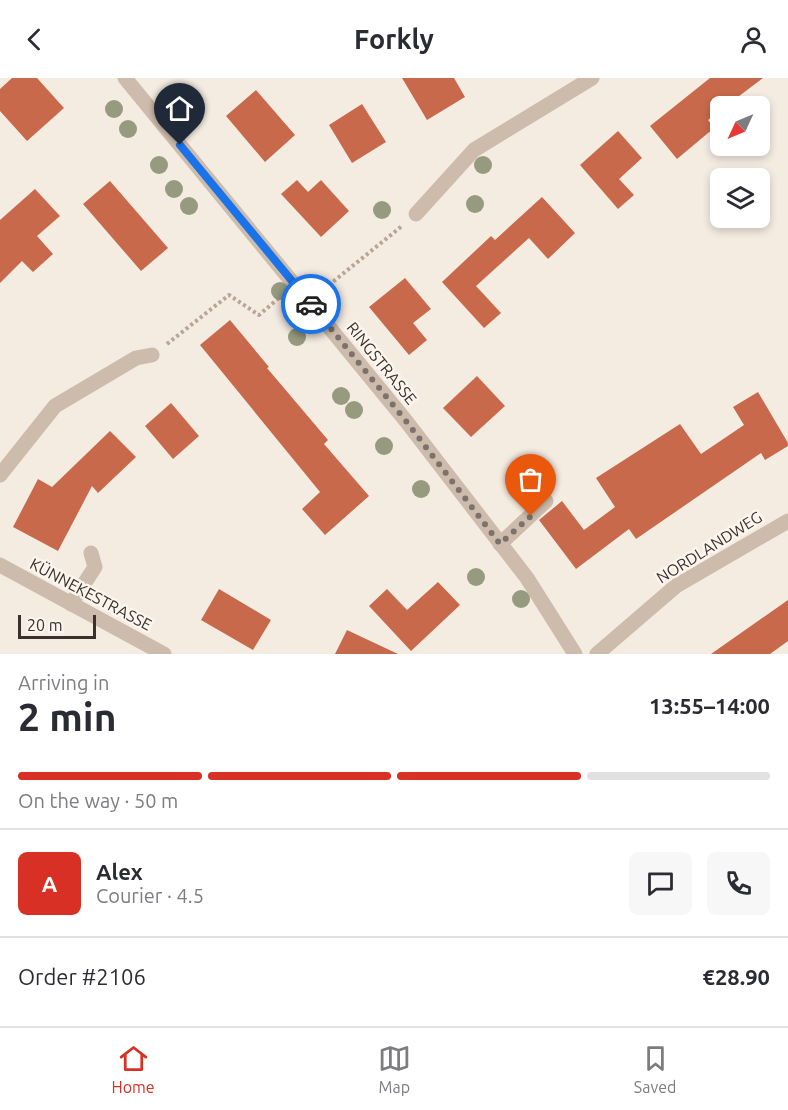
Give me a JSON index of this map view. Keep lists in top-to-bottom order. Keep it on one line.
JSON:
{"streets":{"street":["RINGSTRASSE","NORDLANDWEG","KÜNNEKESTRASSE"]},"scale_bar":"20 m","north":"bottom left","page":{"header":"Forkly","scale":"20 m","heading":["2 min","Arriving in","13:55–14:00"],"panel":["Alex","Courier · 4.5","Order #2106","€28.90"],"bar":"On the way · 50 m","round":"A","tabs":["Home","Map","Saved"]}}
